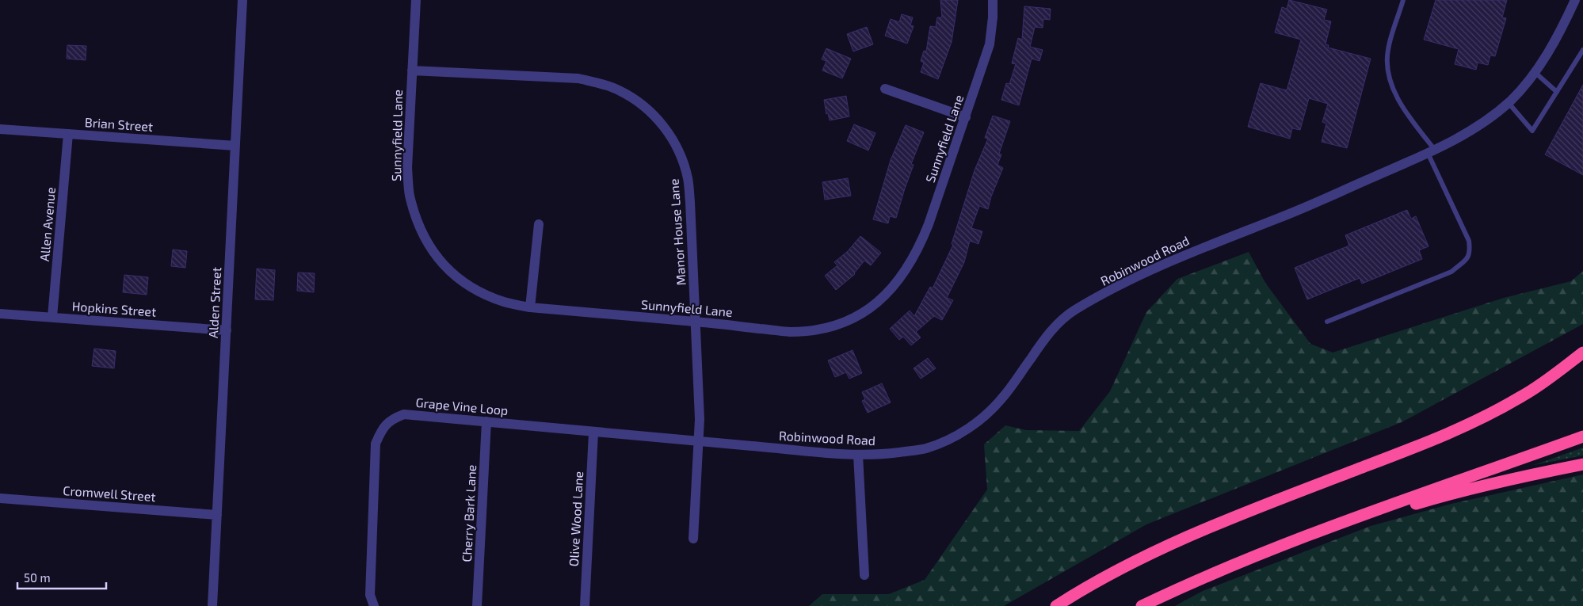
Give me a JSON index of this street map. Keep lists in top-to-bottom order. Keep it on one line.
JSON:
{"streets":{"street":["Brian Street","Sunnyfield Lane","Allen Avenue","Manor House Lane","Robinwood Road","Alden Street","Hopkins Street","Grape Vine Loop","Cromwell Street","Cherry Bark Lane","Olive Wood Lane"]},"crossings":[["Brian Street","Allen Avenue"],["Brian Street","Alden Street"],["Sunnyfield Lane","Manor House Lane"],["Allen Avenue","Hopkins Street"],["Manor House Lane","Robinwood Road"],["Manor House Lane","Grape Vine Loop"],["Robinwood Road","Grape Vine Loop"],["Alden Street","Hopkins Street"],["Alden Street","Cromwell Street"],["Grape Vine Loop","Cherry Bark Lane"],["Grape Vine Loop","Olive Wood Lane"]],"scale_bar":"50 m"}
